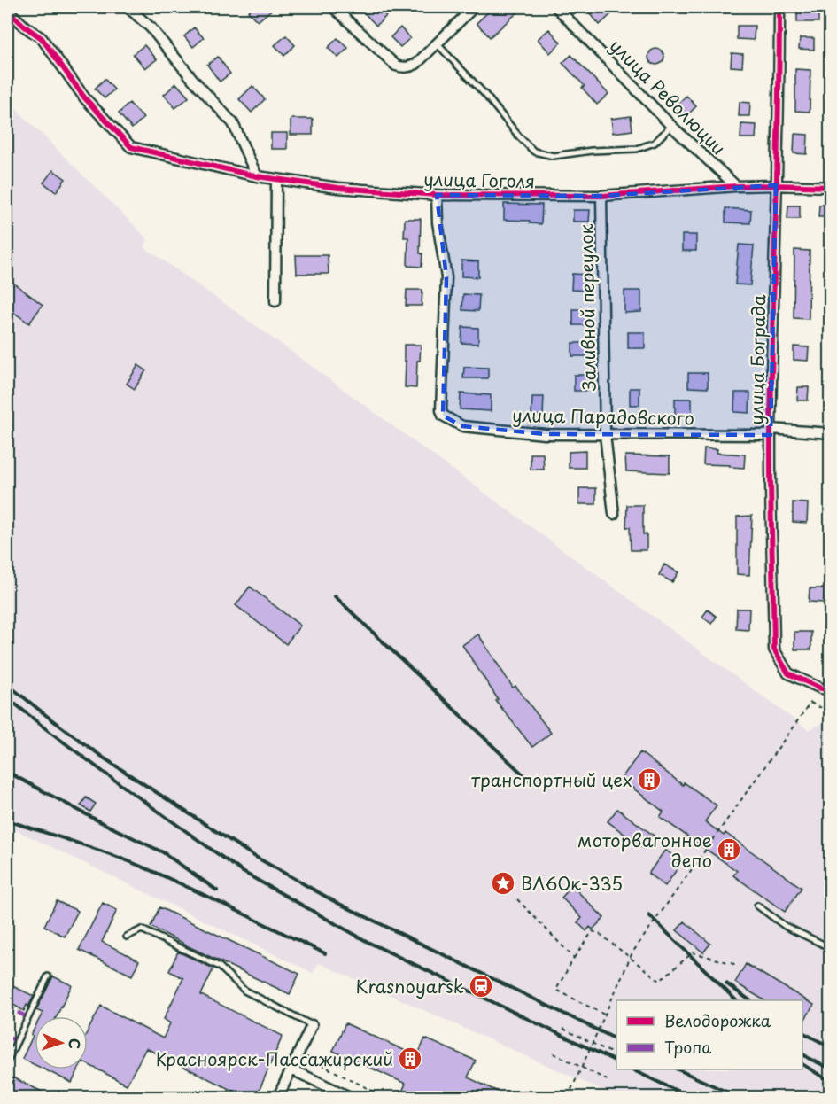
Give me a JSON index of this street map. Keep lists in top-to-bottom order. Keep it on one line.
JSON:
{"streets":{"street":["улица Революции","улица Гоголя","Заливной переулок","улица Бограда","улица Парадовского"]},"crossings":[["улица Революции","улица Гоголя"],["улица Гоголя","Заливной переулок"],["улица Гоголя","улица Бограда"],["улица Гоголя","улица Парадовского"],["Заливной переулок","улица Парадовского"],["улица Бограда","улица Парадовского"]],"places":{"building":["транспортный цех","моторвагонное депо","Красноярск-Пассажирский"],"place":["ВЛ60к-335"],"station":["Krasnoyarsk"]},"legend":["Велодорожка","Тропа"],"north":"right"}
